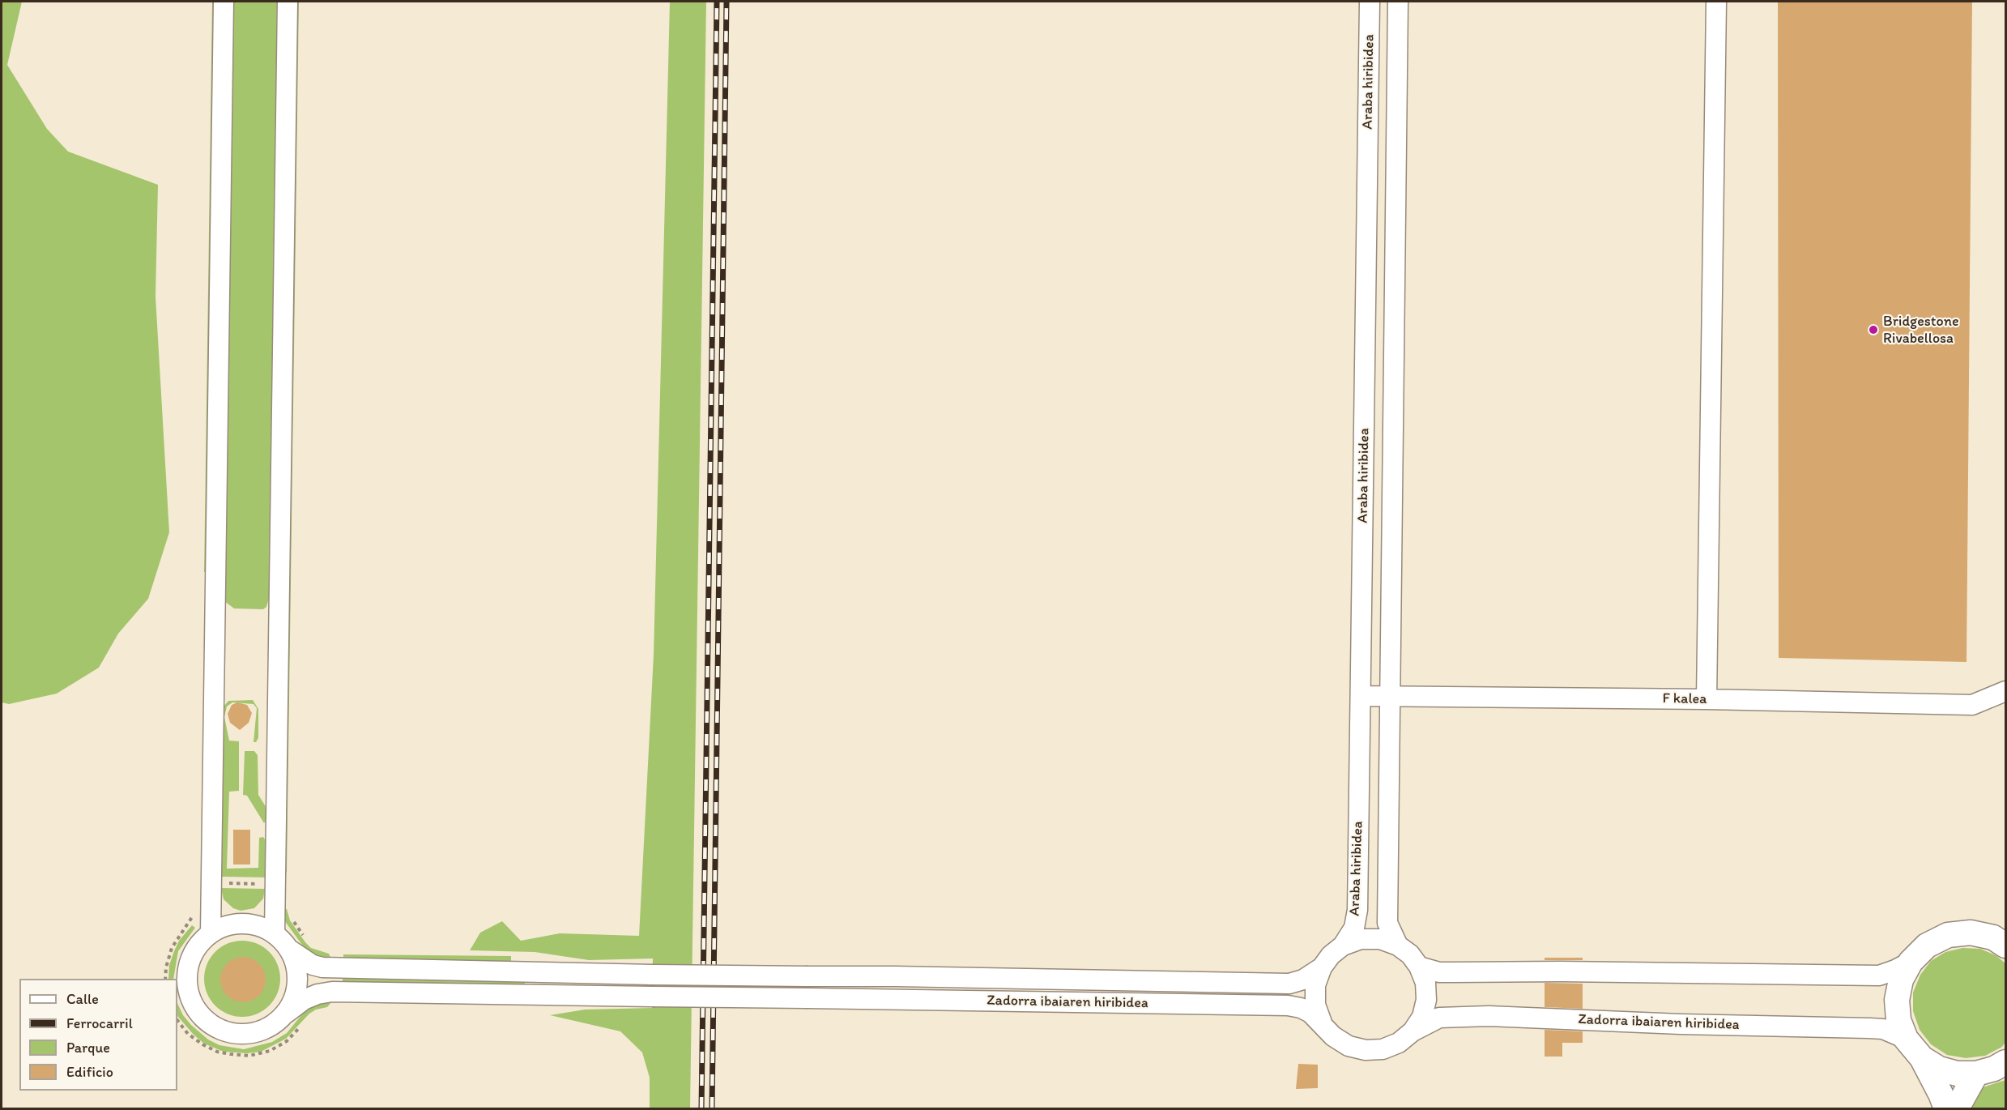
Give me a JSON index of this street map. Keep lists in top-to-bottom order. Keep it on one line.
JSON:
{"streets":{"street":["Araba hiribidea","F kalea","Zadorra ibaiaren hiribidea"]},"crossings":[["Araba hiribidea","F kalea"],["Araba hiribidea","Zadorra ibaiaren hiribidea"]],"places":["Bridgestone Rivabellosa"],"legend":["Calle","Ferrocarril","Parque","Edificio"]}
